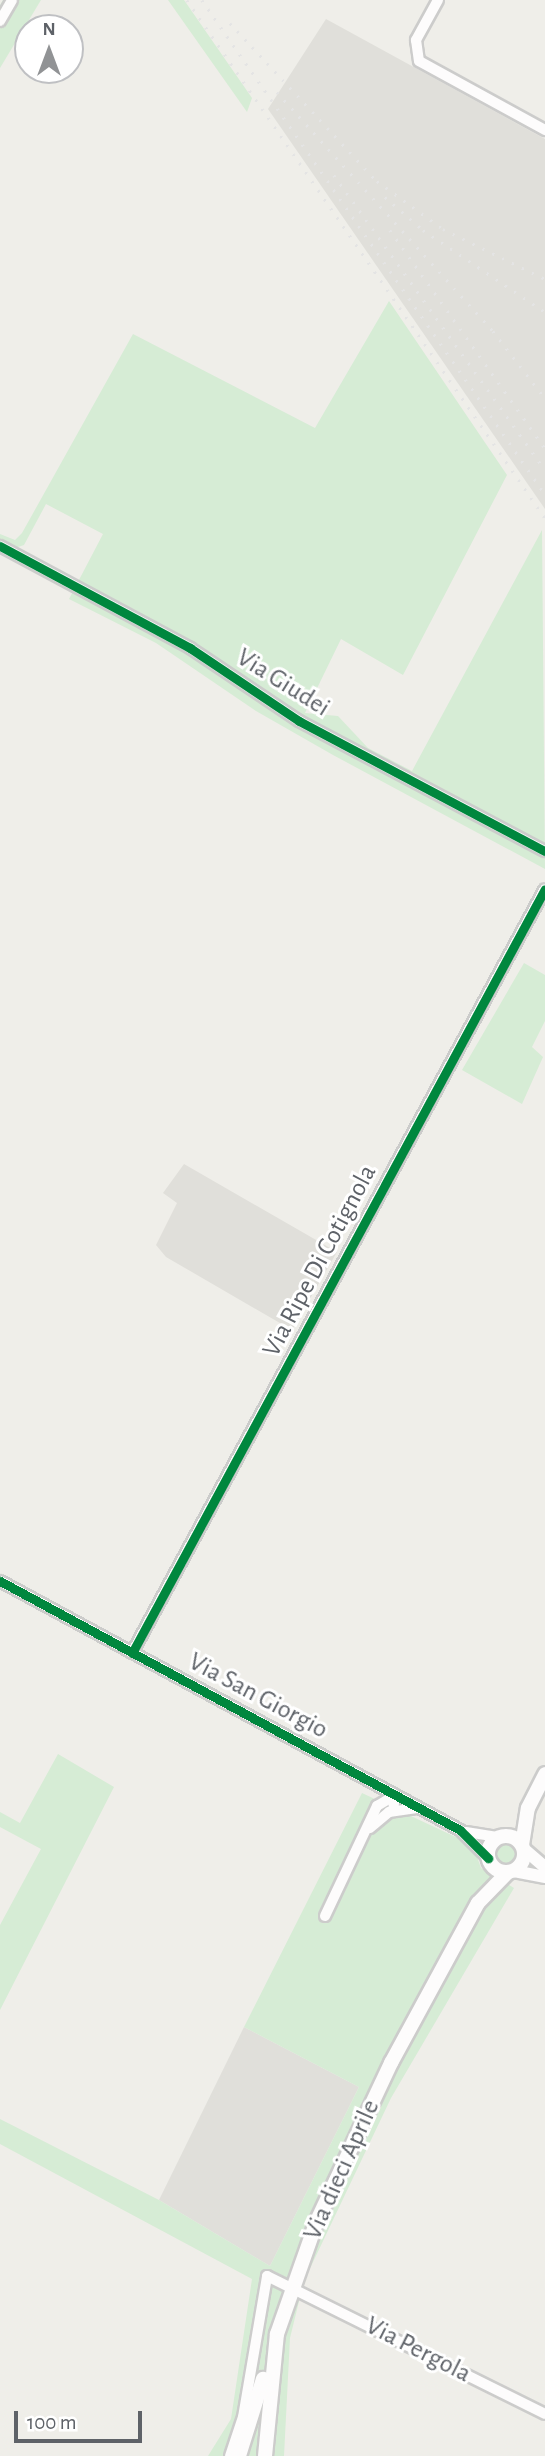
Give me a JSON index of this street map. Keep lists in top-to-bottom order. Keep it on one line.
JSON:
{"streets":{"main road":["Via dieci Aprile"],"street":["Via Giudei","Via Ripe Di Cotignola","Via San Giorgio","Via Pergola"]},"crossings":[["Via Ripe Di Cotignola","Via San Giorgio"],["Via San Giorgio","Via dieci Aprile"],["Via dieci Aprile","Via Pergola"]],"scale_bar":"100 m","north":"top"}
